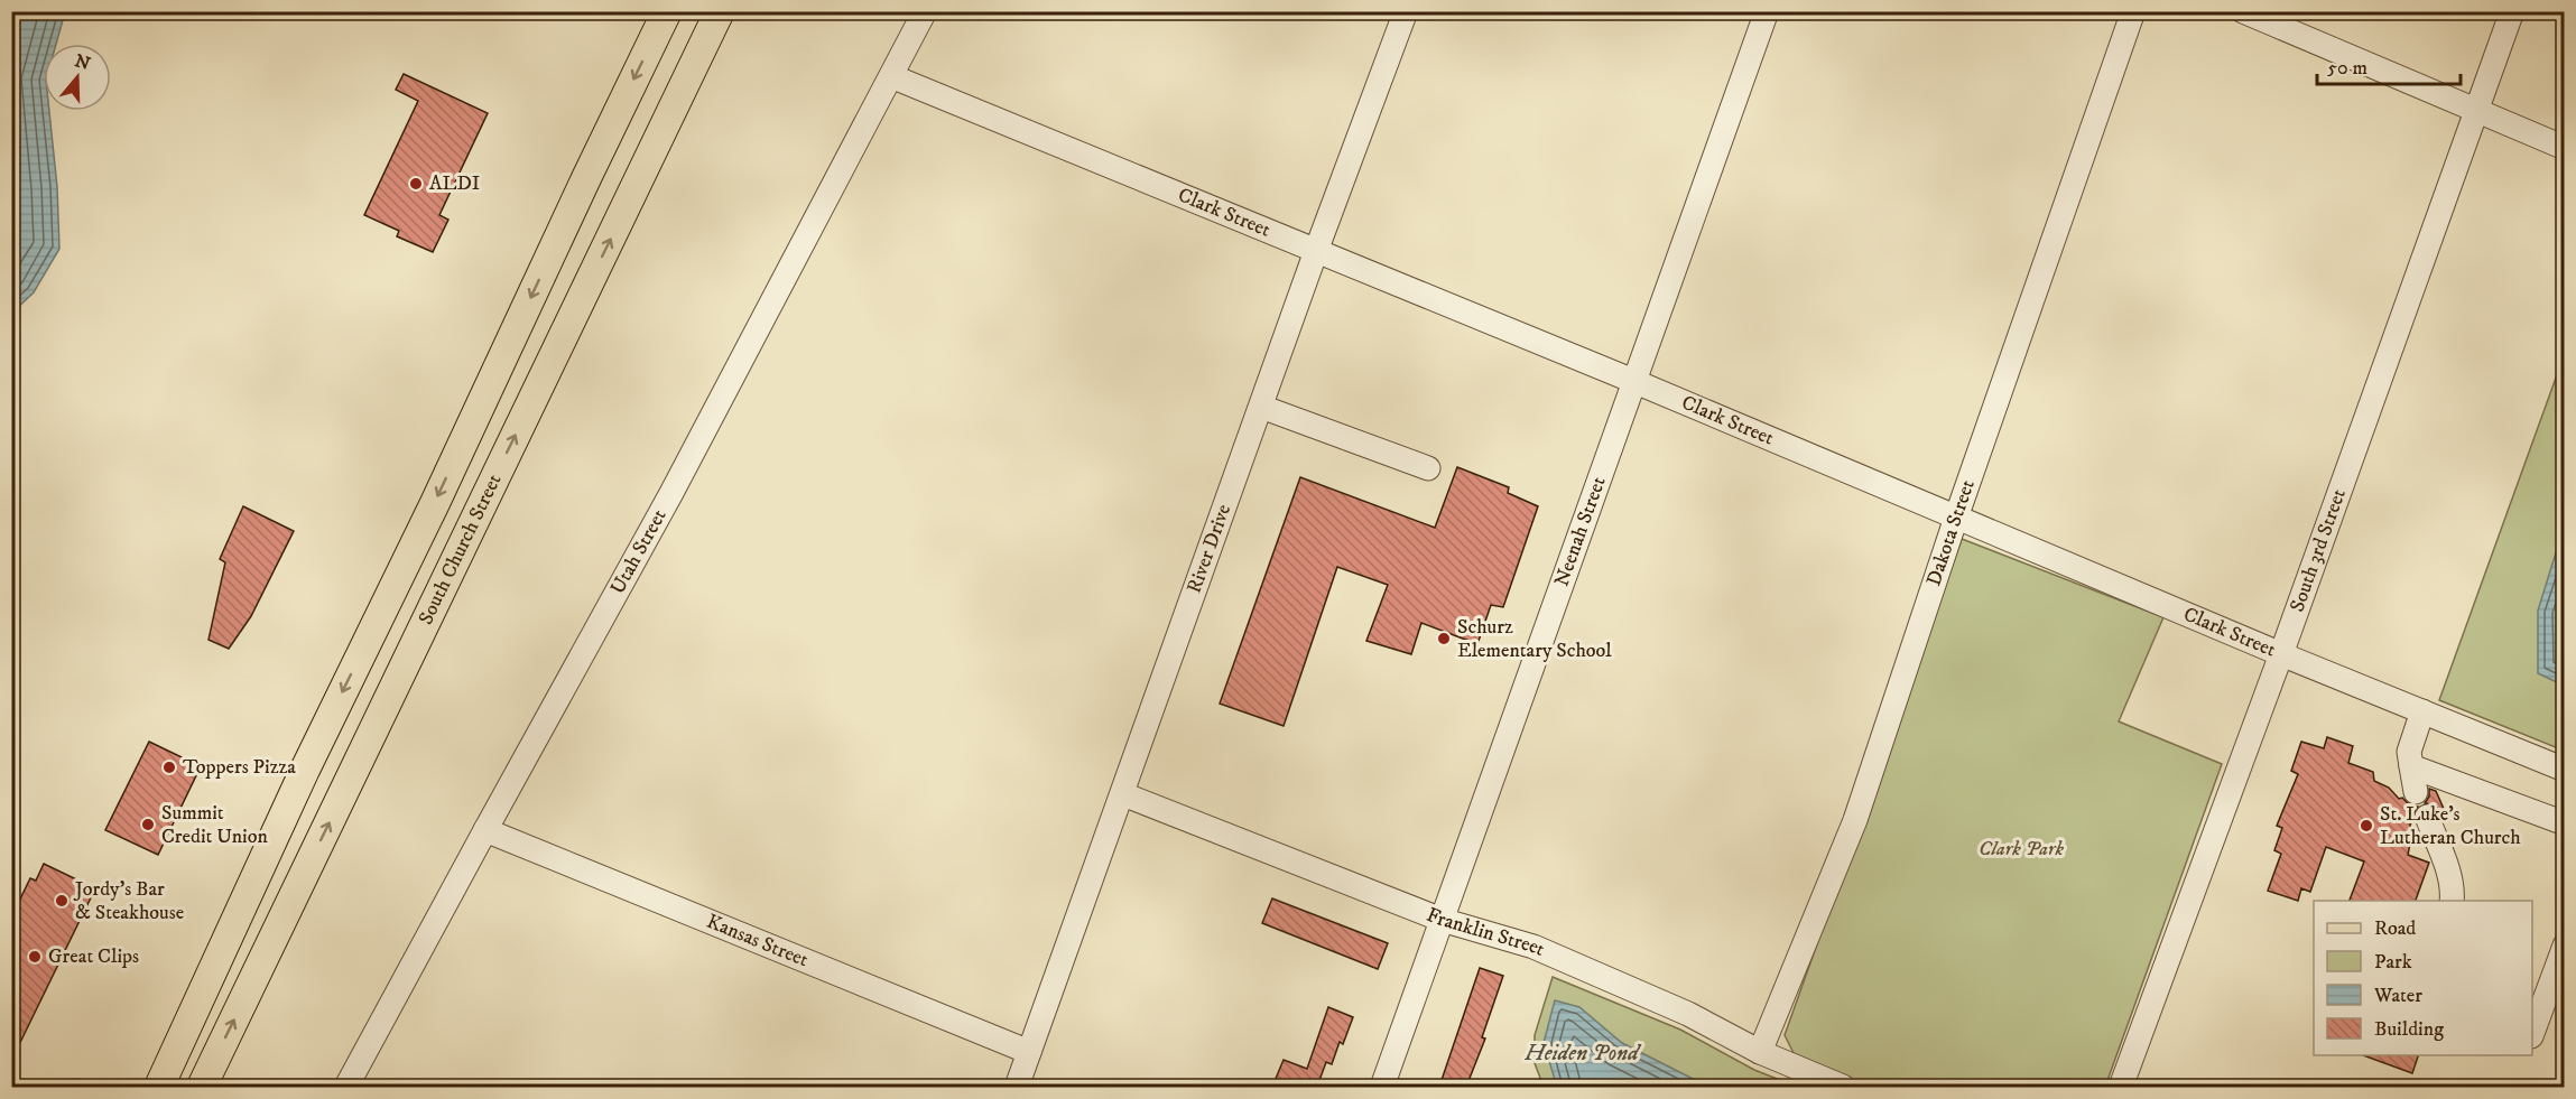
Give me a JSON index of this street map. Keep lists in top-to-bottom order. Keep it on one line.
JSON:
{"streets":{"main road":["South Church Street"],"street":["Clark Street","Neenah Street","Dakota Street","River Drive","South 3rd Street","Utah Street","Franklin Street","Kansas Street"]},"crossings":[["Clark Street","Neenah Street"],["Clark Street","Dakota Street"],["Clark Street","River Drive"],["Clark Street","South 3rd Street"],["Clark Street","Utah Street"],["Neenah Street","Franklin Street"],["Dakota Street","Franklin Street"],["River Drive","Franklin Street"],["River Drive","Kansas Street"],["Utah Street","Kansas Street"]],"water":["Heiden Pond"],"parks":["Clark Park"],"places":["ALDI","Schurz Elementary School","Toppers Pizza","Summit Credit Union","St. Luke's Lutheran Church","Jordy's Bar & Steakhouse","Great Clips"],"legend":["Road","Park","Water","Building"],"scale_bar":"50 m","north":"top"}
